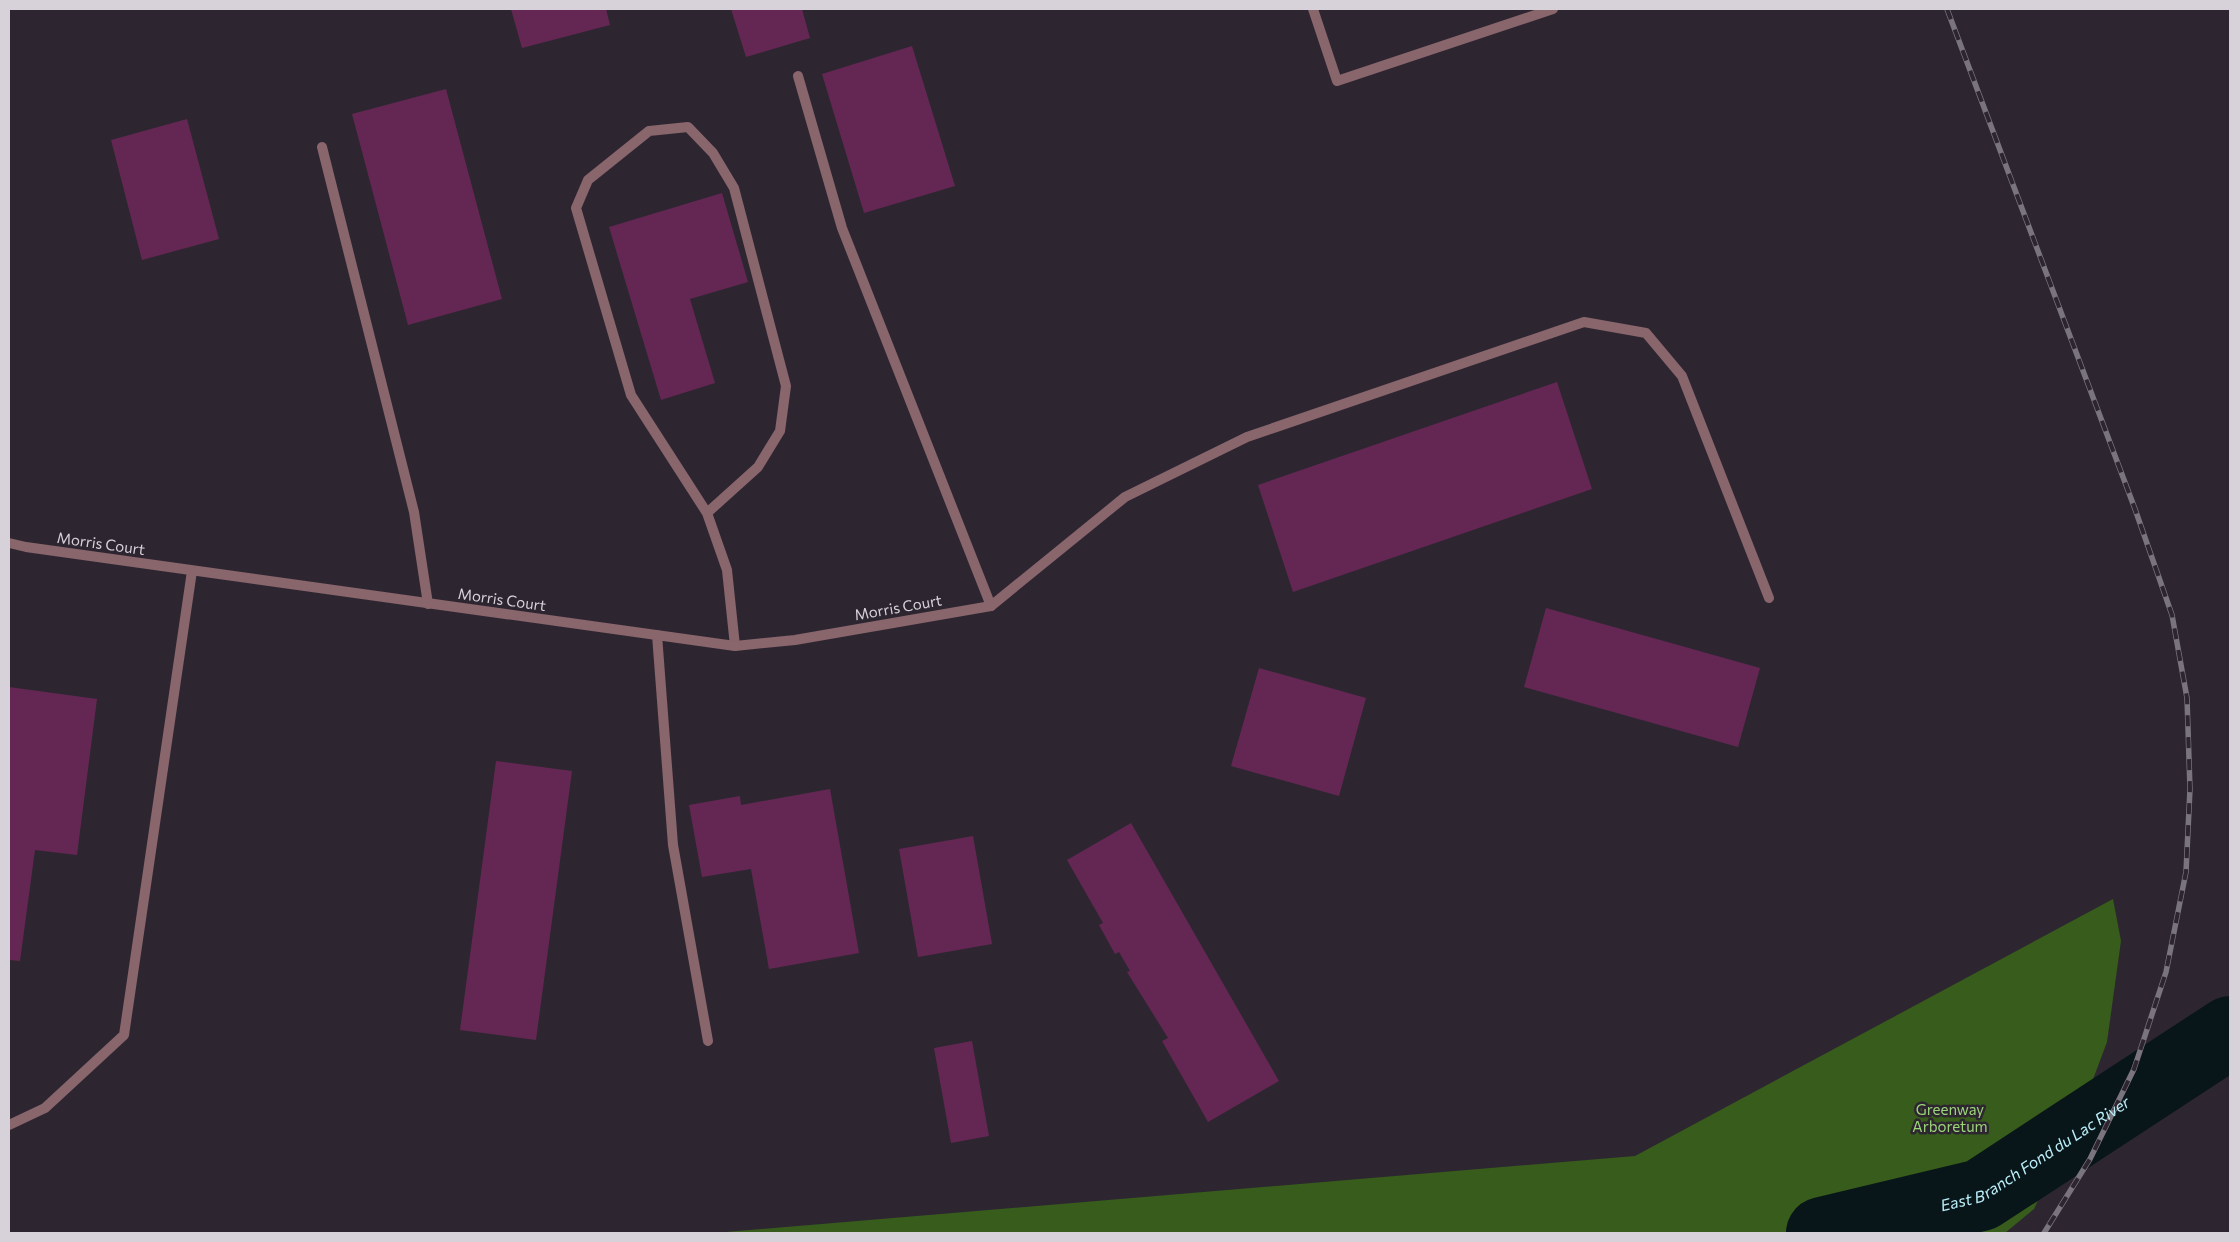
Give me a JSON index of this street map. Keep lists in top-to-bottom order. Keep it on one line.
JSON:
{"streets":{"street":["Morris Court"]},"water":["East Branch Fond du Lac River"],"parks":["Greenway Arboretum"]}
